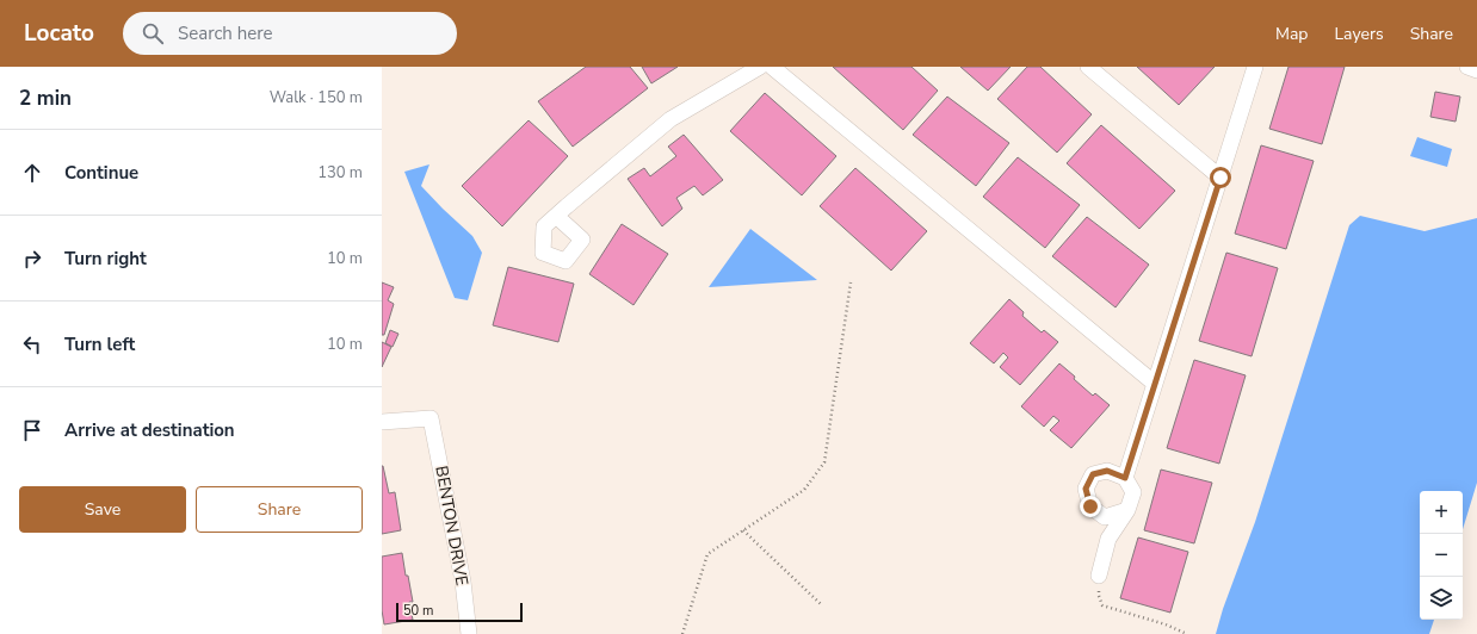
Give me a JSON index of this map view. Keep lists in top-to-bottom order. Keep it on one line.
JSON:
{"streets":{"street":["BENTON DRIVE"]},"scale_bar":"50 m","page":{"header":"Locato","search":"Search here","nav":["Map","Layers","Share"],"heading":["2 min","Walk · 150 m"],"list":[["Continue","130 m"],["Turn right","10 m"],["Turn left","10 m"],"Arrive at destination"],"buttons":["Save","Share"],"map_buttons":["+","−"],"scale":"50 m"}}
